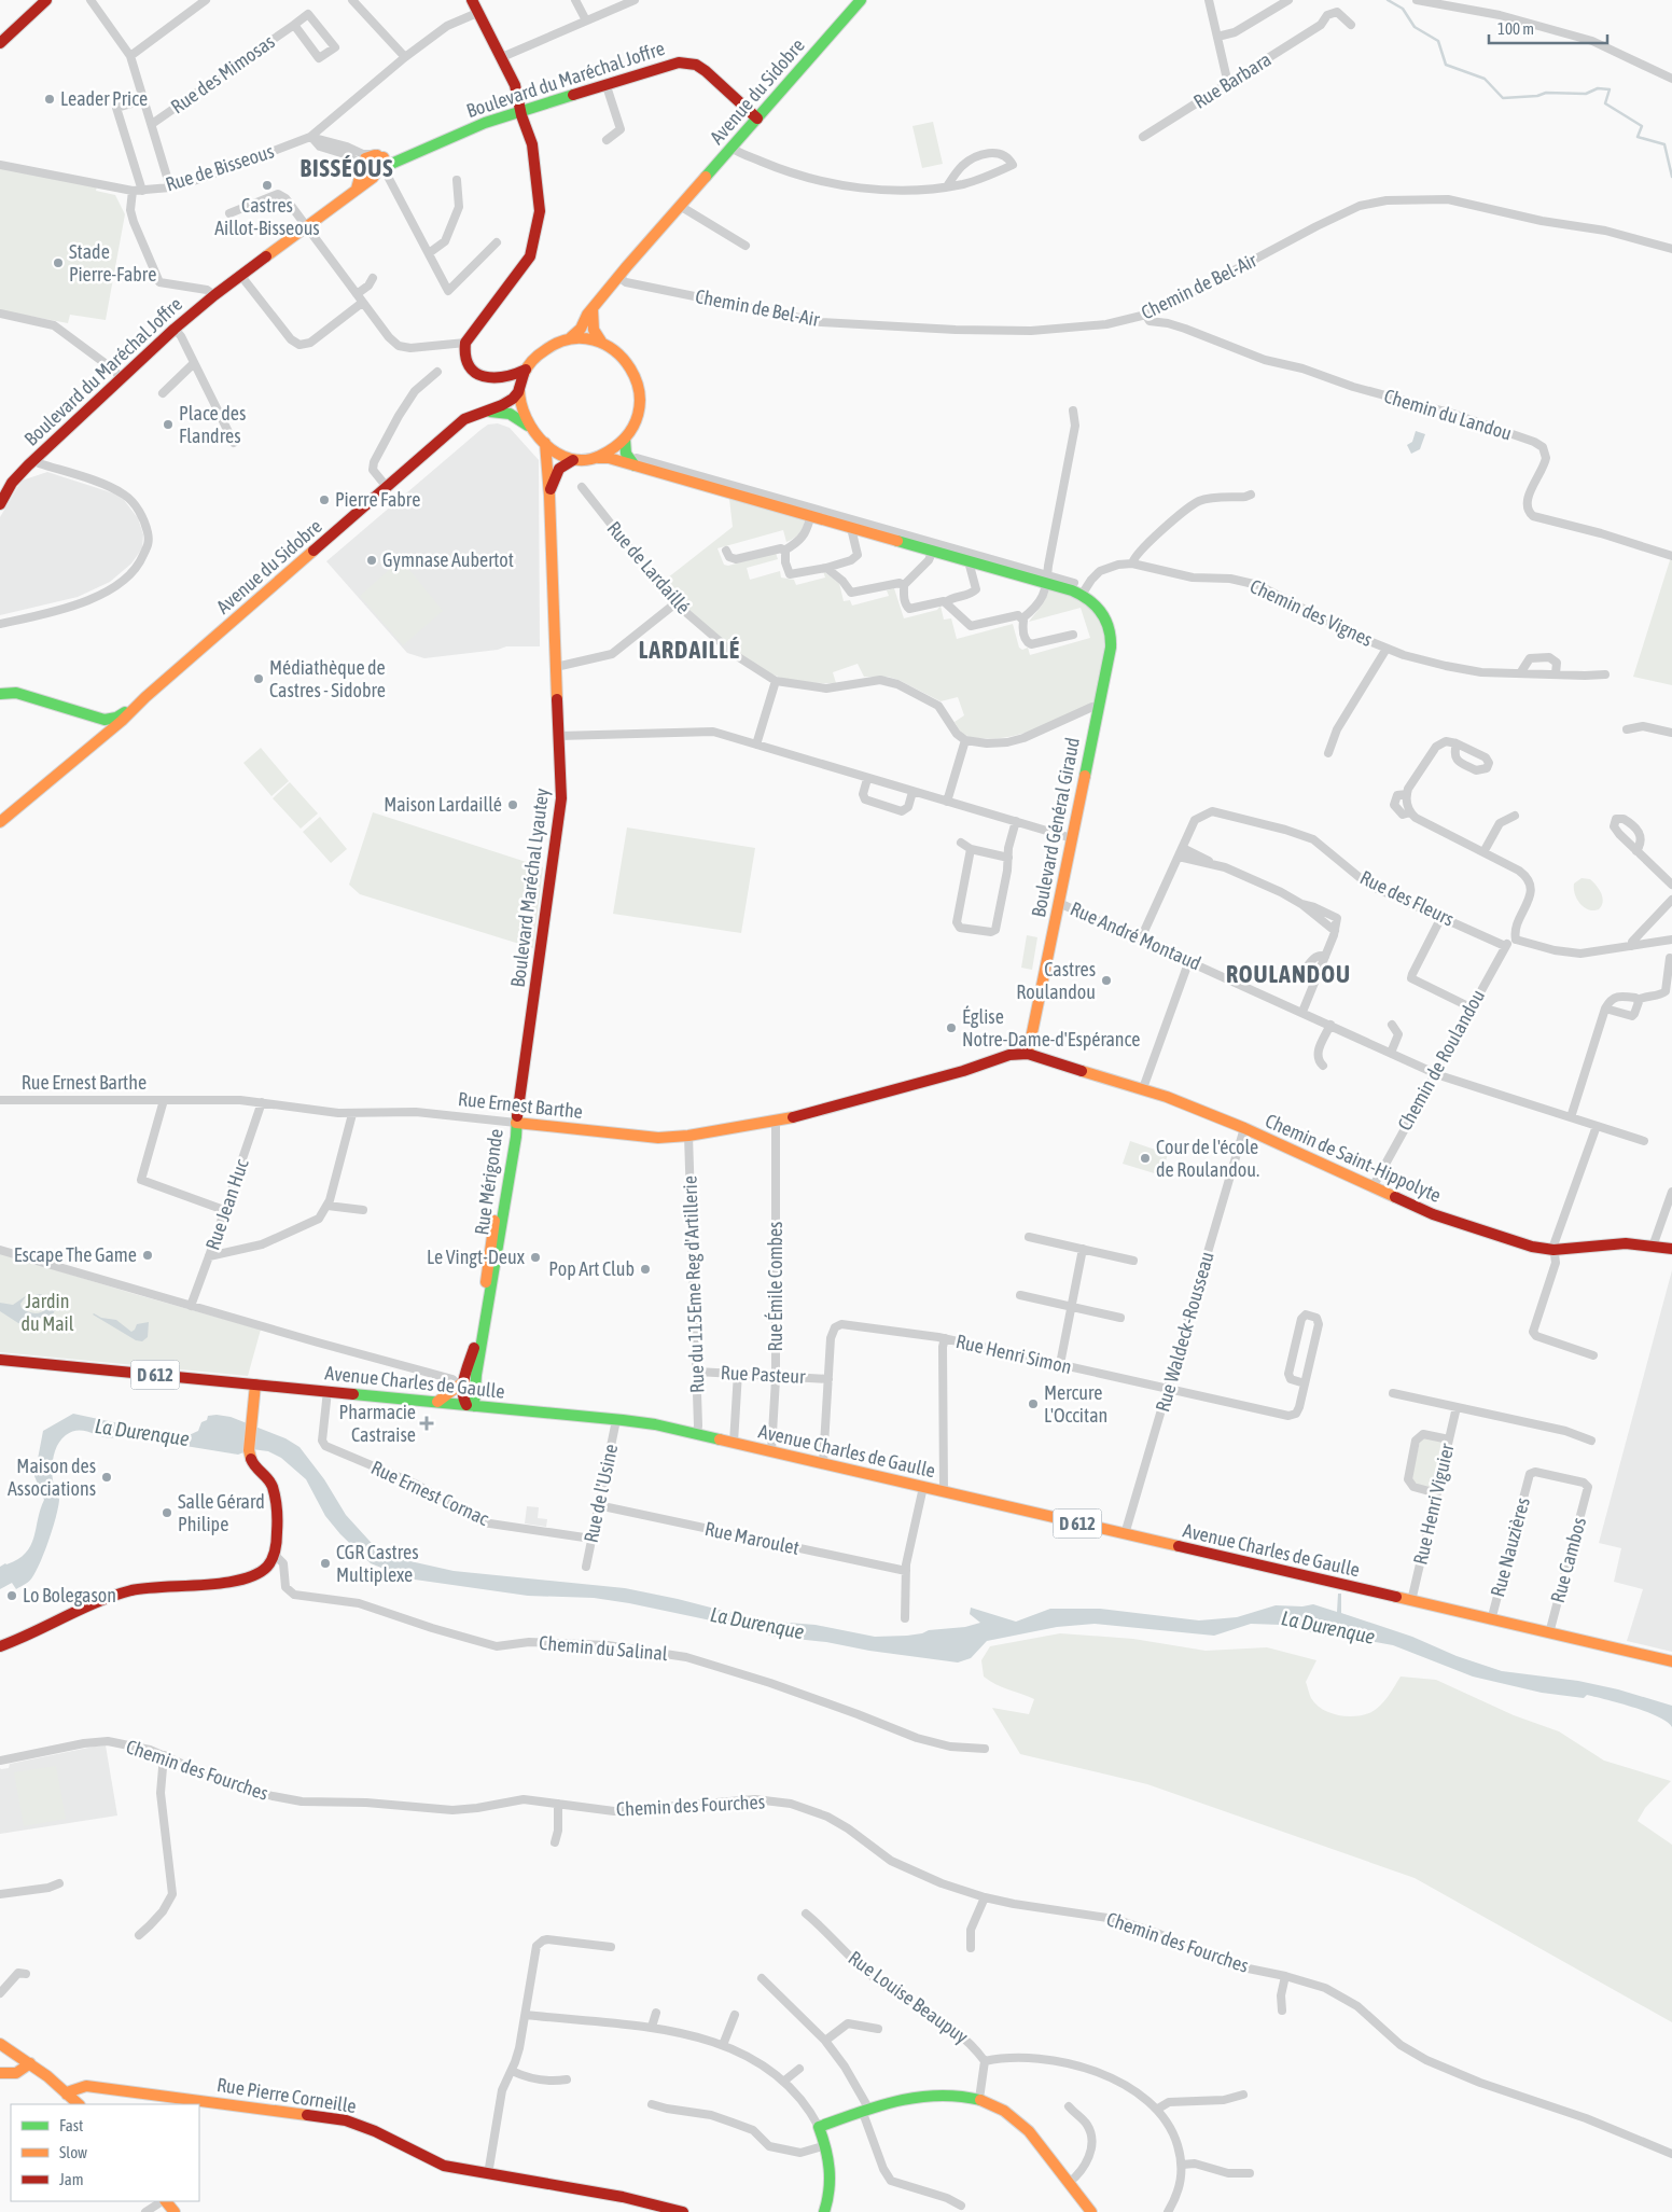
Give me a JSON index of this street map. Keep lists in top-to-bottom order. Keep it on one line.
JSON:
{"streets":{"street":["Rue des Mimosas","Boulevard du Maréchal Joffre","Rue Barbara","Avenue du Sidobre","Rue de Bisseous","Chemin de Bel-Air","Chemin du Landou","Rue de Lardaillé","Chemin des Vignes","Boulevard Général Giraud","Boulevard Maréchal Lyautey","Rue des Fleurs","Rue André Montaud","Chemin de Roulandou","Rue Ernest Barthe","Chemin de Saint-Hippolyte","Rue Mérigonde","Rue Jean Huc","Rue du 115Eme Reg d'Artillerie","Rue Émile Combes","Rue Waldeck-Rousseau","Rue Henri Simon","D 612","Rue Pasteur","Avenue Charles de Gaulle","Rue Ernest Cornac","Rue de l'Usine","Rue Henri Viguier","Rue Maroulet","Rue Nauzières","Rue Cambos","Chemin du Salinal","Chemin des Fourches","Rue Louise Beaupuy","Rue Pierre Corneille"]},"crossings":[["Boulevard du Maréchal Joffre","Avenue du Sidobre"],["Avenue du Sidobre","Chemin de Bel-Air"],["Avenue du Sidobre","Boulevard Maréchal Lyautey"],["Chemin de Bel-Air","Chemin du Landou"],["Chemin des Vignes","Boulevard Général Giraud"],["Boulevard Général Giraud","Rue André Montaud"],["Boulevard Général Giraud","Rue Ernest Barthe"],["Boulevard Général Giraud","Chemin de Saint-Hippolyte"],["Boulevard Maréchal Lyautey","Rue Ernest Barthe"],["Boulevard Maréchal Lyautey","Rue Mérigonde"],["Rue des Fleurs","Rue André Montaud"],["Rue des Fleurs","Chemin de Roulandou"],["Rue André Montaud","Chemin de Roulandou"],["Chemin de Roulandou","Chemin de Saint-Hippolyte"],["Rue Ernest Barthe","Chemin de Saint-Hippolyte"],["Rue Ernest Barthe","Rue Mérigonde"],["Rue Ernest Barthe","Rue Jean Huc"],["Rue Ernest Barthe","Rue du 115Eme Reg d'Artillerie"],["Rue Ernest Barthe","Rue Émile Combes"],["Chemin de Saint-Hippolyte","Rue Waldeck-Rousseau"],["Rue Mérigonde","Avenue Charles de Gaulle"],["Rue Jean Huc","Avenue Charles de Gaulle"],["Rue du 115Eme Reg d'Artillerie","Rue Pasteur"],["Rue du 115Eme Reg d'Artillerie","Avenue Charles de Gaulle"],["Rue Émile Combes","Rue Pasteur"],["Rue Émile Combes","Avenue Charles de Gaulle"],["Rue Waldeck-Rousseau","Rue Henri Simon"],["Rue Waldeck-Rousseau","Avenue Charles de Gaulle"],["Rue Henri Simon","Rue Pasteur"],["Rue Henri Simon","Avenue Charles de Gaulle"],["Avenue Charles de Gaulle","Rue Ernest Cornac"],["Avenue Charles de Gaulle","Rue de l'Usine"],["Avenue Charles de Gaulle","Rue Henri Viguier"],["Avenue Charles de Gaulle","Rue Nauzières"],["Avenue Charles de Gaulle","Rue Cambos"],["Rue Ernest Cornac","Rue de l'Usine"],["Rue de l'Usine","Rue Maroulet"],["Rue Nauzières","Rue Cambos"]],"districts":["BISSÉOUS","LARDAILLÉ","ROULANDOU"],"water":["La Durenque"],"parks":["Jardin du Mail"],"places":{"other":["Leader Price","Castres Aillot-Bisseous","Stade Pierre-Fabre","Place des Flandres","Pierre Fabre","Gymnase Aubertot","Médiathèque de Castres - Sidobre","Maison Lardaillé","Castres Roulandou","Église Notre-Dame-d'Espérance","Cour de l'école de Roulandou.","Escape The Game","Le Vingt-Deux","Pop Art Club","Mercure L'Occitan","Maison des Associations","Salle Gérard Philipe","CGR Castres Multiplexe","Lo Bolegason"],"health":["Pharmacie Castraise"]},"legend":["Fast","Slow","Jam"],"scale_bar":"100 m"}
